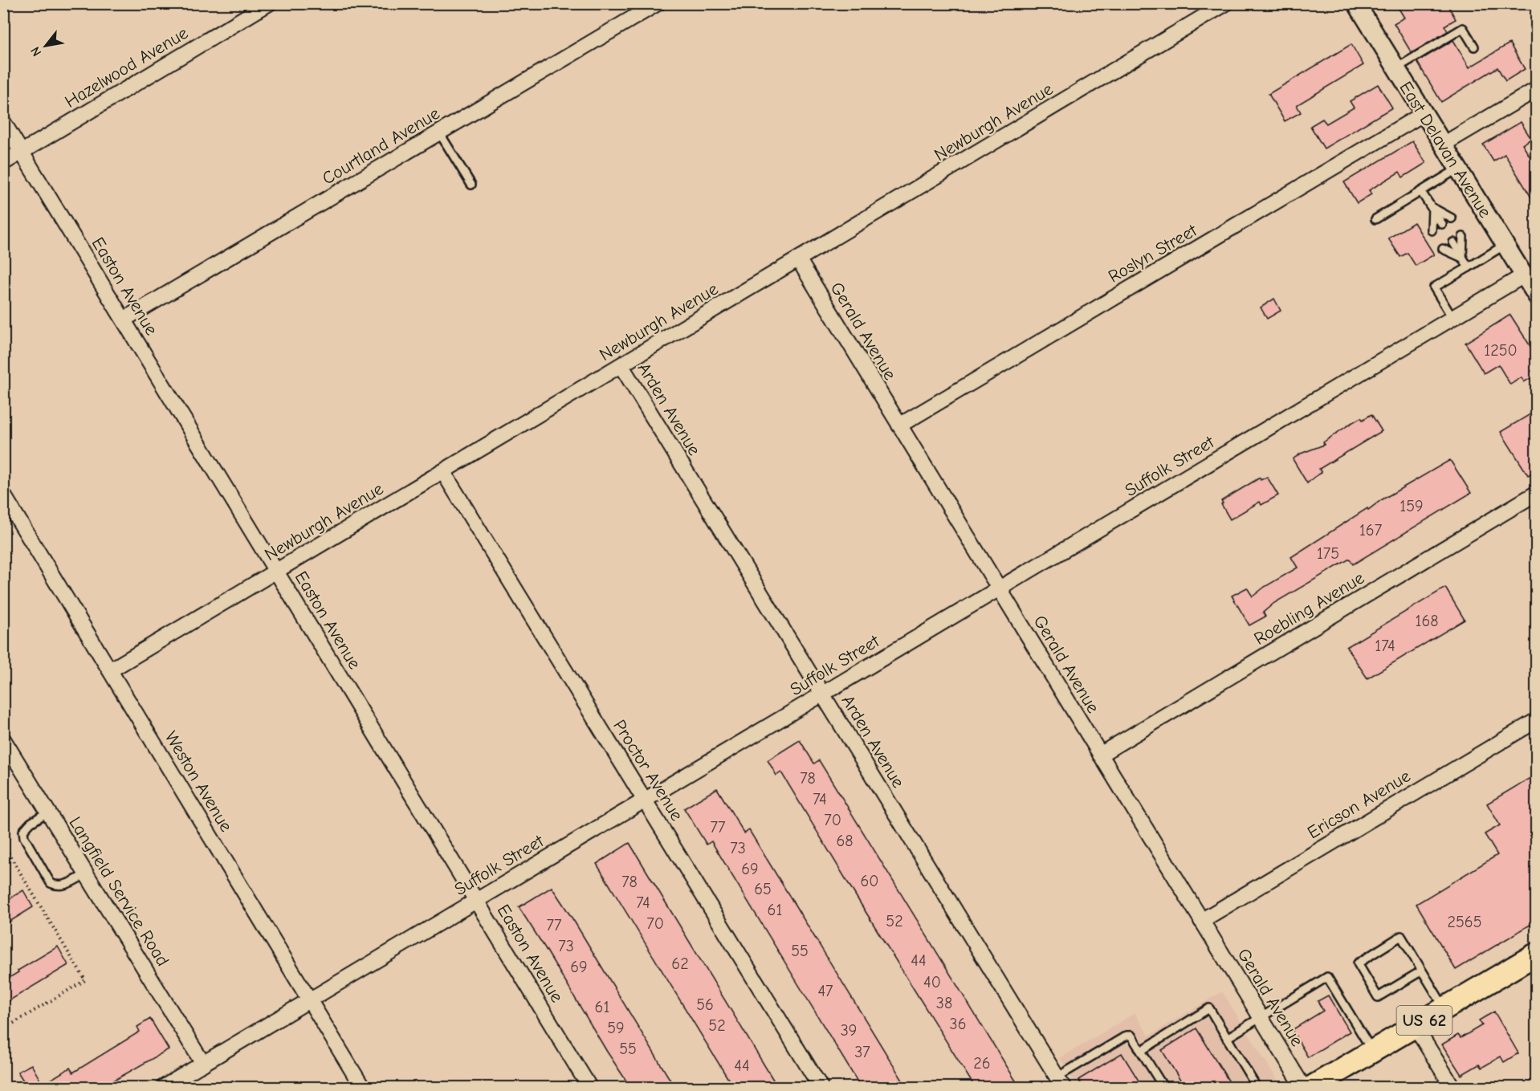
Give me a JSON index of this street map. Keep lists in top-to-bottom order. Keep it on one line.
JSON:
{"streets":{"main road":["US 62"],"street":["Hazelwood Avenue","Newburgh Avenue","Courtland Avenue","East Delavan Avenue","Roslyn Street","Easton Avenue","Gerald Avenue","Arden Avenue","Suffolk Street","Roebling Avenue","Proctor Avenue","Weston Avenue","Ericson Avenue","Langfield Service Road"]},"crossings":[["Hazelwood Avenue","Easton Avenue"],["Newburgh Avenue","Easton Avenue"],["Newburgh Avenue","Gerald Avenue"],["Newburgh Avenue","Arden Avenue"],["Newburgh Avenue","Proctor Avenue"],["Newburgh Avenue","Weston Avenue"],["Courtland Avenue","Easton Avenue"],["East Delavan Avenue","Roslyn Street"],["East Delavan Avenue","Suffolk Street"],["Roslyn Street","Gerald Avenue"],["Easton Avenue","Suffolk Street"],["Gerald Avenue","Suffolk Street"],["Gerald Avenue","Roebling Avenue"],["Gerald Avenue","Ericson Avenue"],["Arden Avenue","Suffolk Street"],["Suffolk Street","Proctor Avenue"],["Suffolk Street","Weston Avenue"],["Suffolk Street","Langfield Service Road"]],"house_numbers":["1250","159","167","175","168","174","78","74","70","77","68","73","69","60","78","65","74","61","52","2565","70","77","73","55","44","62","69","40","47","38","56","61","36","52","59","39","55","37","26","44"],"north":"bottom left"}
